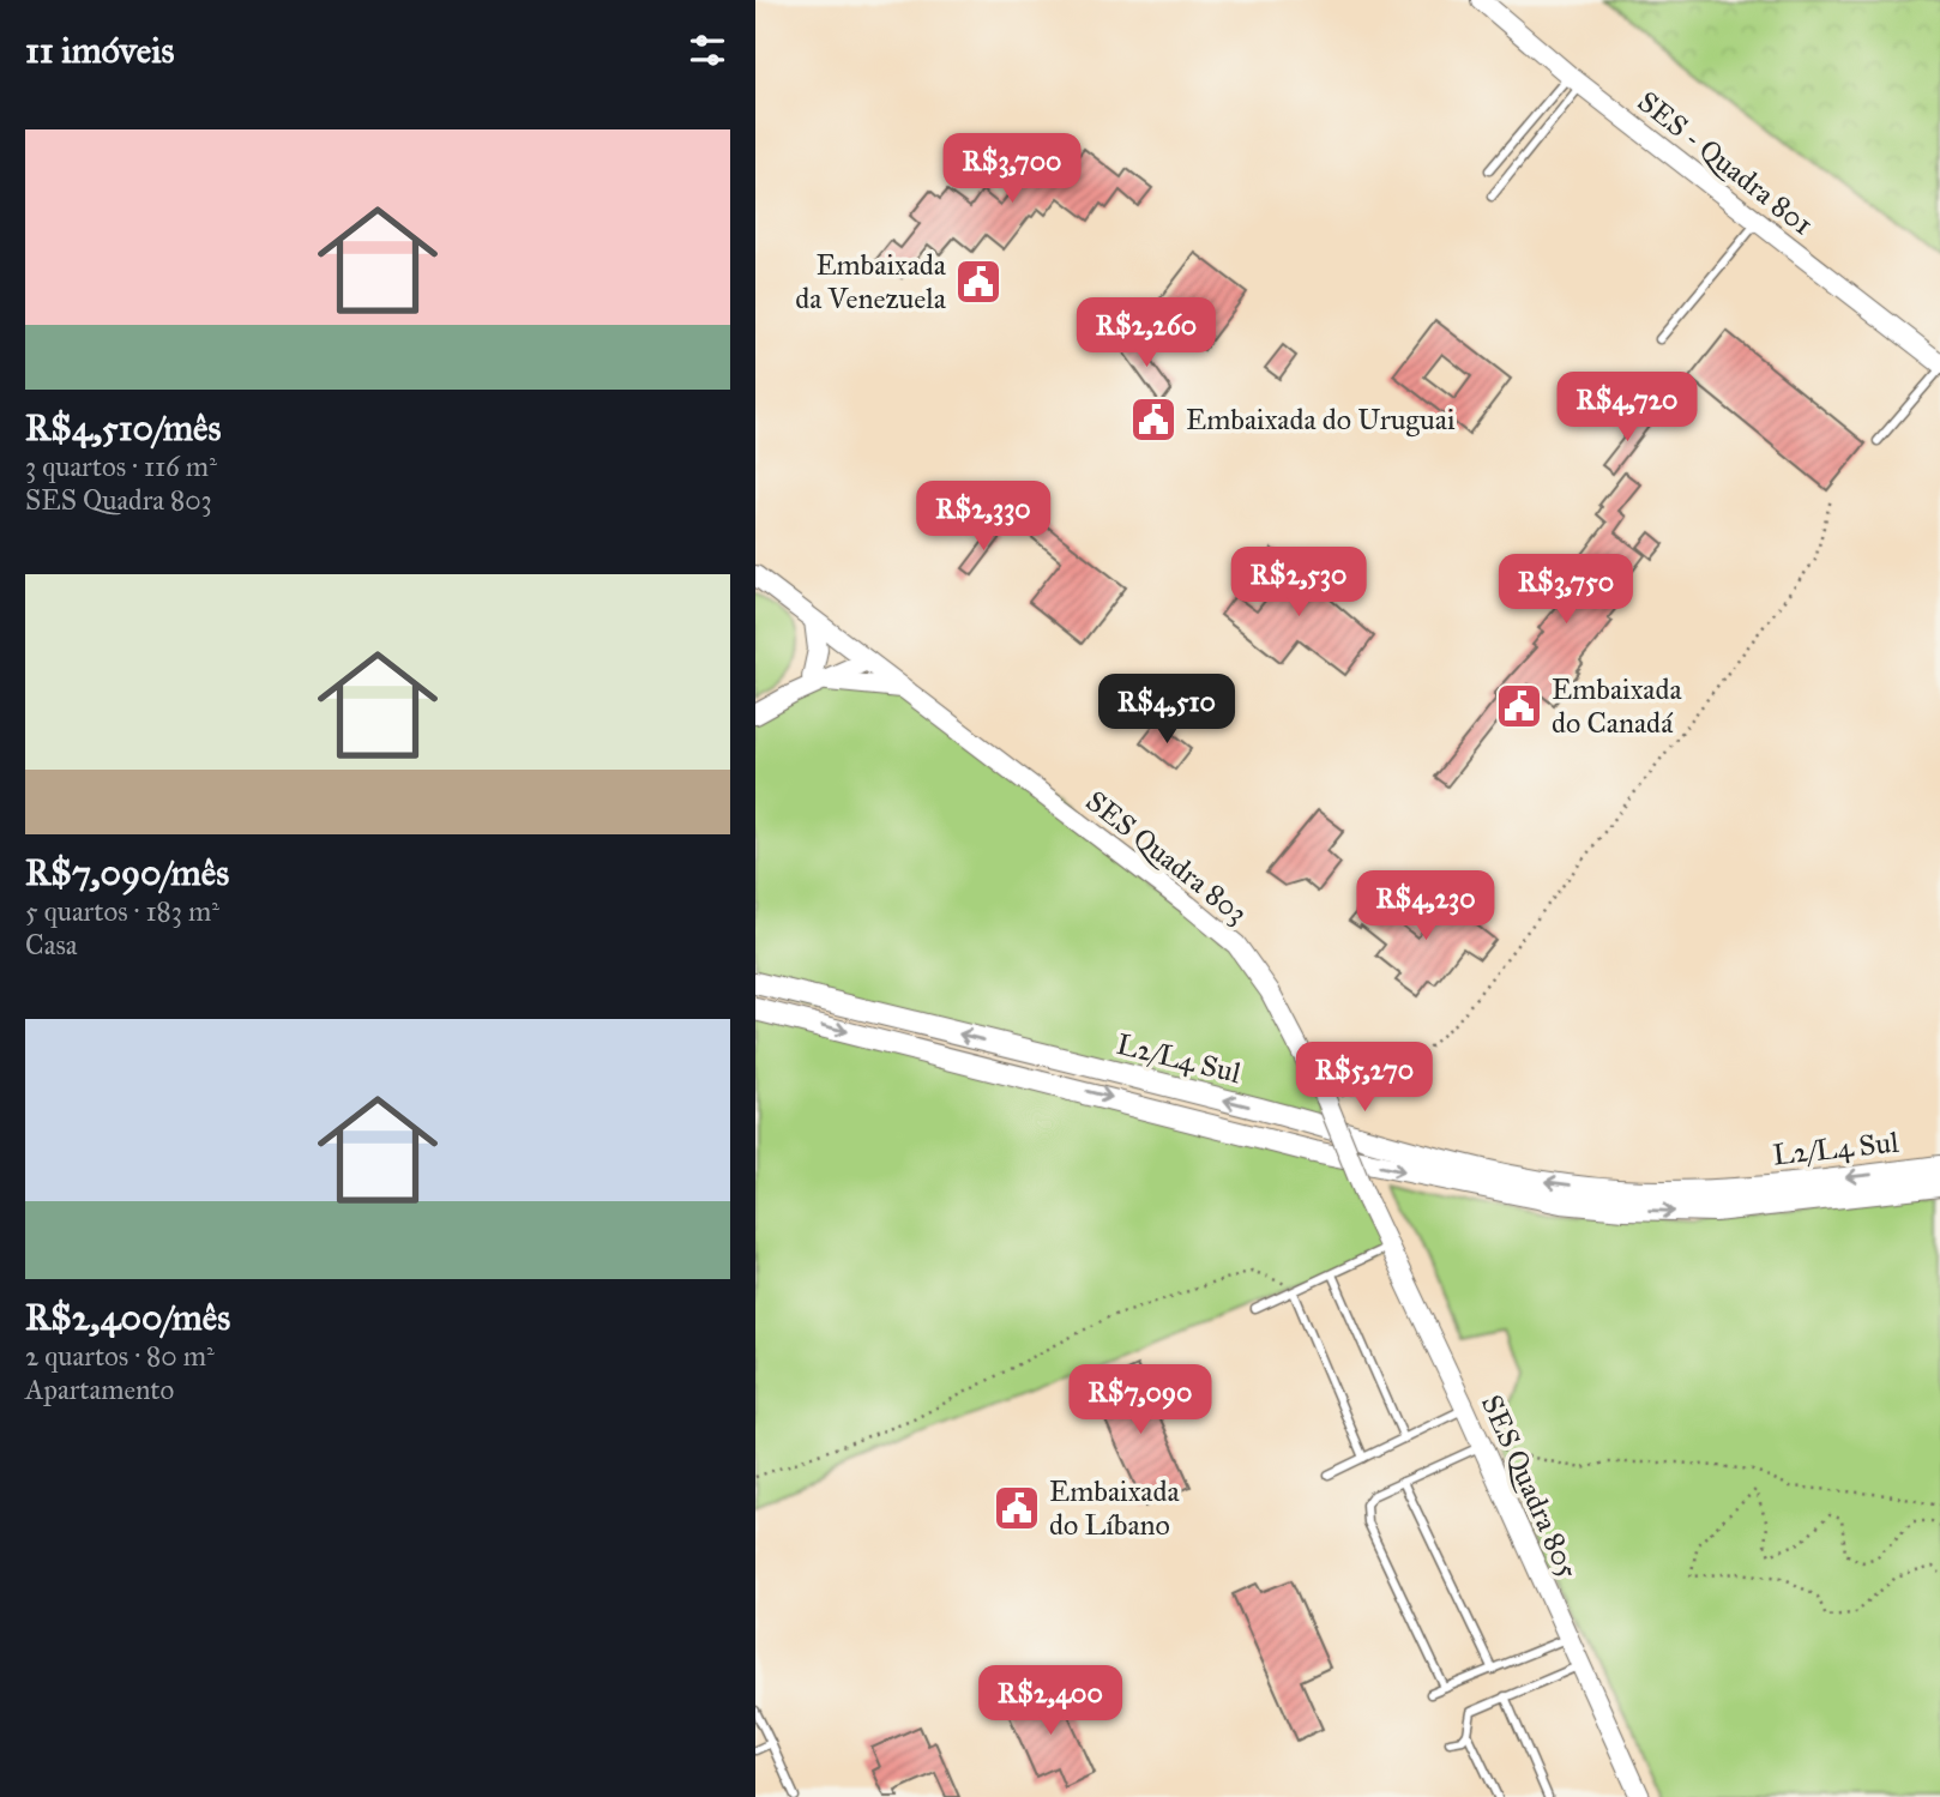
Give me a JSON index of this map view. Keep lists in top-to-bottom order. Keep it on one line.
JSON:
{"streets":{"main road":["L2/L4 Sul"],"street":["SES - Quadra 801","SES Quadra 803","SES Quadra 805"]},"crossings":[["SES Quadra 803","SES Quadra 805"]],"places":{"public building":["Embaixada da Venezuela","Embaixada do Uruguai","Embaixada do Canadá","Embaixada do Líbano"]},"page":{"heading":"11 imóveis","list":[{"name":"R$4,510/mês","note":"3 quartos · 116 m² · SES Quadra 803"},{"name":"R$7,090/mês","note":"5 quartos · 183 m² · Casa"},{"name":"R$2,400/mês","note":"2 quartos · 80 m² · Apartamento"}],"price":["R$3,700","R$2,260","R$4,720","R$2,330","R$2,530","R$3,750","R$4,510","R$4,230","R$5,270","R$7,090","R$2,400"]}}
